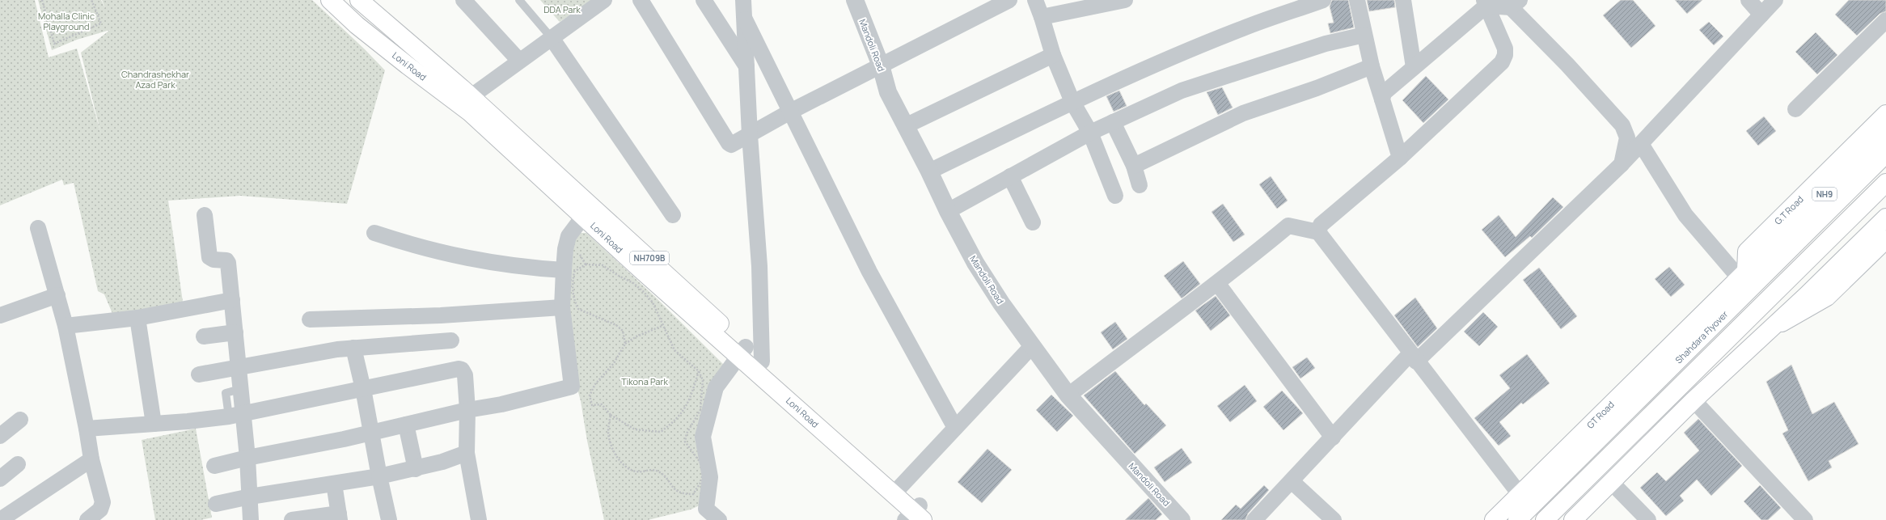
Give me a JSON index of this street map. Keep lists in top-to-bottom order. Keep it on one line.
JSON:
{"streets":{"main road":["Loni Road","NH9","G.T Road","NH709B","Shahdara Flyover","GT Road"],"street":["Mandoli Road"]},"crossings":[["G.T Road","Shahdara Flyover"],["Shahdara Flyover","GT Road"]],"parks":["DDA Park","Mohalla Clinic Playground","Chandrashekhar Azad Park","Tikona Park"]}
